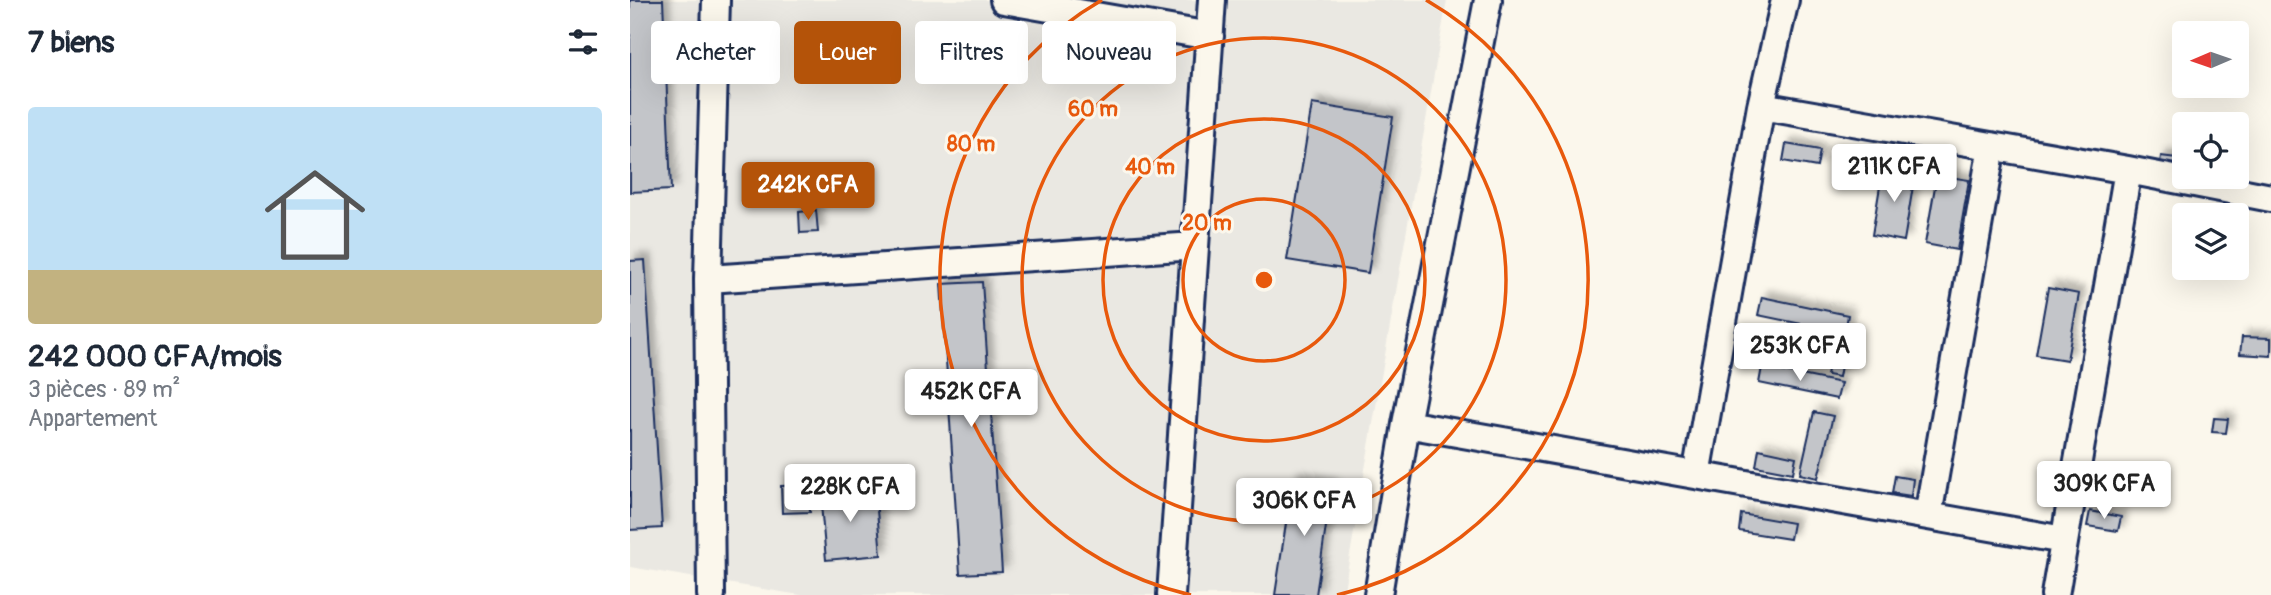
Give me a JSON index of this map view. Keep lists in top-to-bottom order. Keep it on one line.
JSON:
{"north":"left","page":{"heading":"7 biens","chip":["Acheter","Louer","Filtres","Nouveau"],"list":[{"name":"242 000 CFA/mois","note":"3 pièces · 89 m² · Appartement"}],"price":["211K CFA","242K CFA","253K CFA","452K CFA","309K CFA","228K CFA","306K CFA"]},"rings":["60 m","80 m","40 m","20 m"]}
